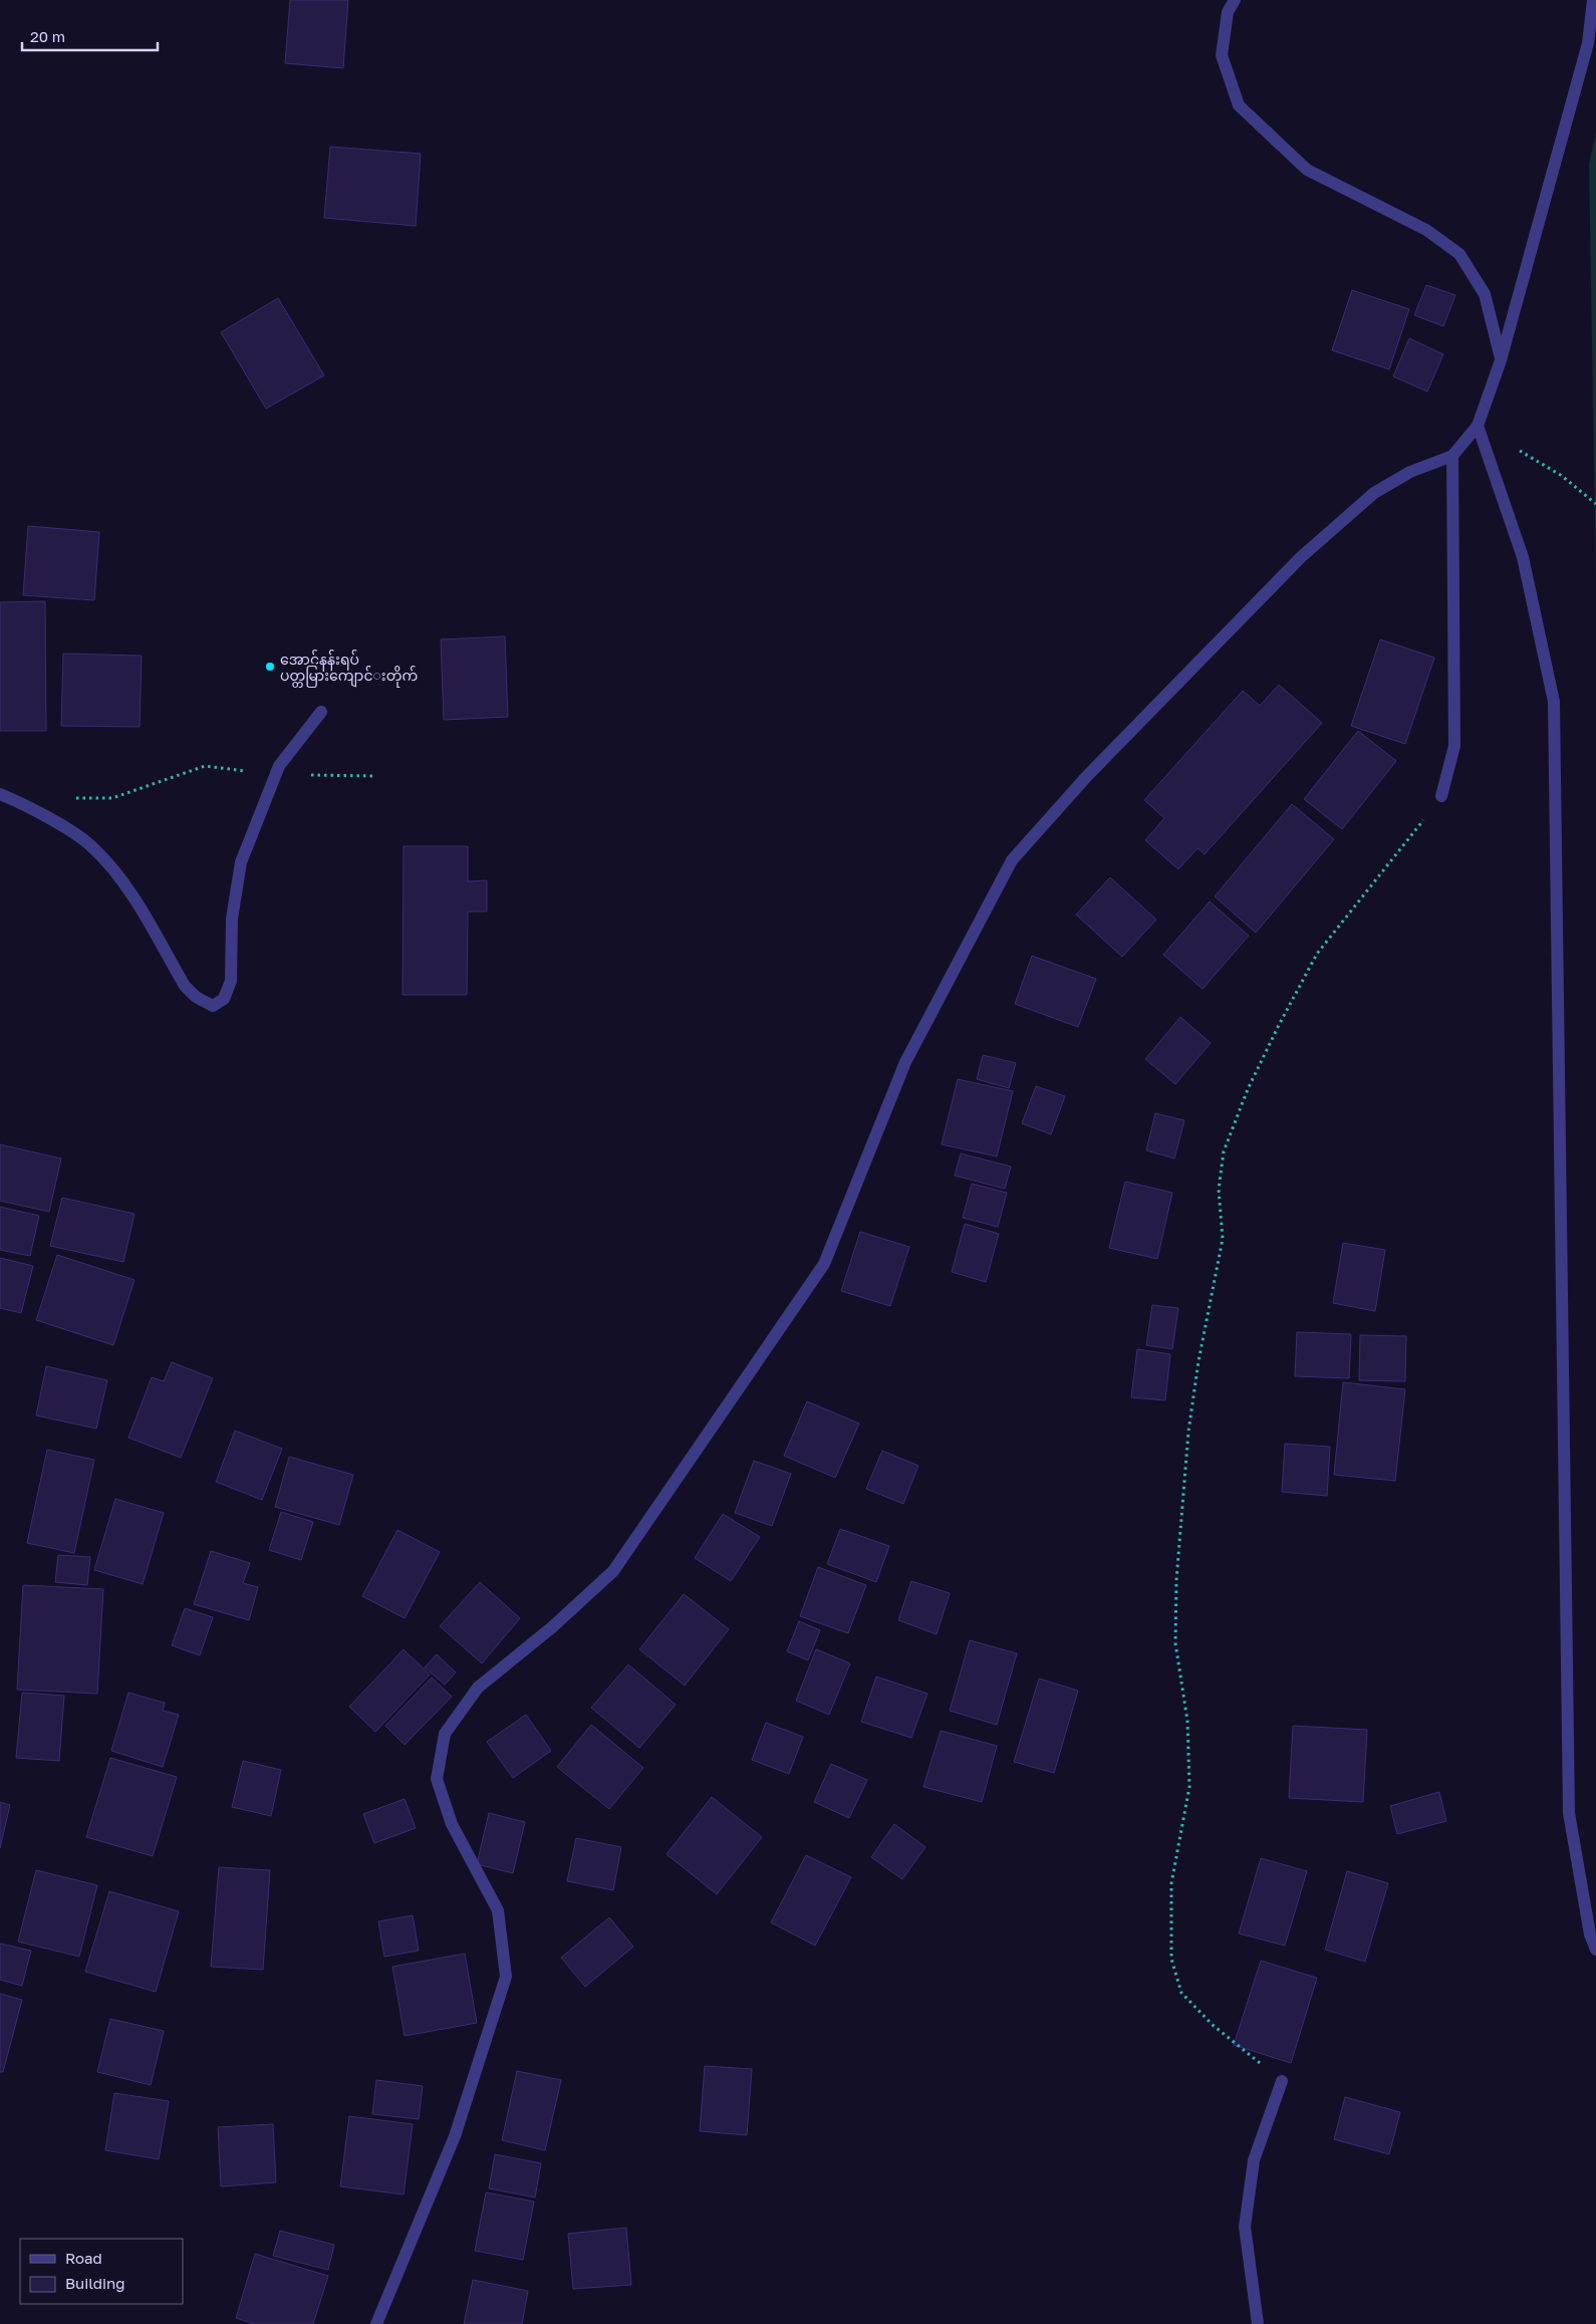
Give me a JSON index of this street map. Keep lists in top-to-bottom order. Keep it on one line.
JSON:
{"places":["အောင်နန်းရပ် ပတ္တမြား‌ကျောင်‌းတိုက်"],"legend":["Road","Building"],"scale_bar":"20 m"}
